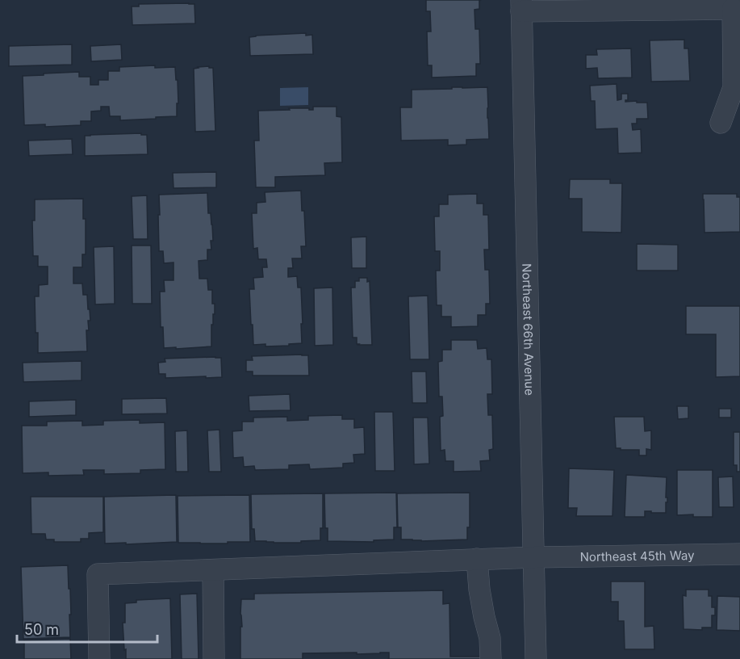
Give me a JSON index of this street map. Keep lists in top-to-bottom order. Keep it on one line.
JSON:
{"streets":{"street":["Northeast 66th Avenue","Northeast 45th Way"]},"crossings":[["Northeast 66th Avenue","Northeast 45th Way"]],"scale_bar":"50 m"}
